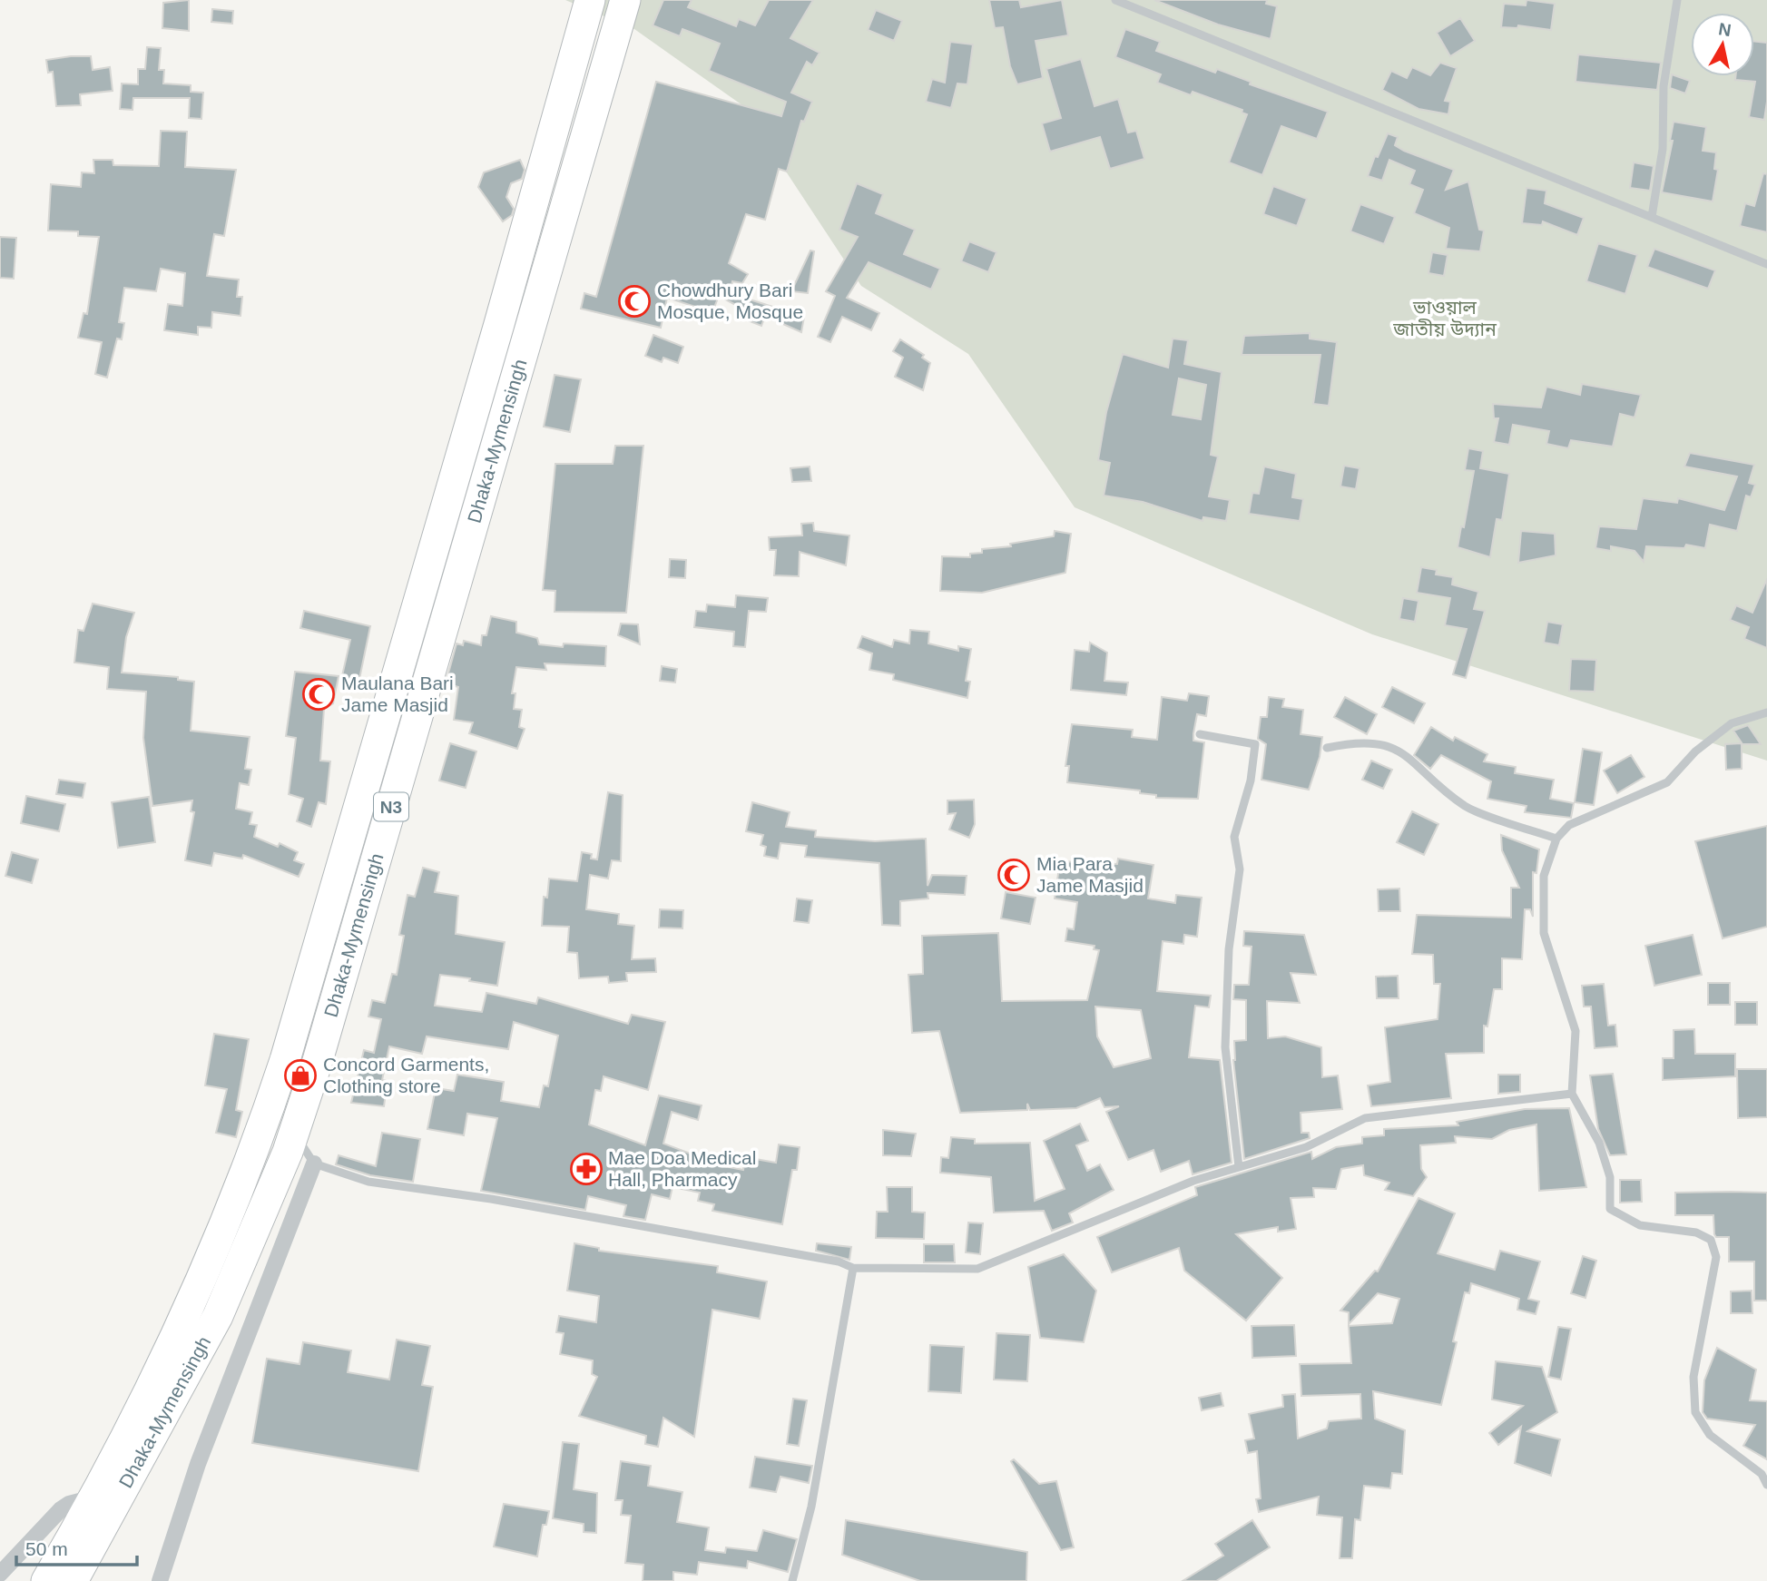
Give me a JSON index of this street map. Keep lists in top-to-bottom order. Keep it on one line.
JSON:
{"streets":{"highway":["Dhaka-Mymensingh","N3"]},"parks":["ভাওয়াল জাতীয় উদ্যান"],"places":{"mosque":["Chowdhury Bari Mosque, Mosque","Maulana Bari Jame Masjid","Mia Para Jame Masjid"],"shop":["Concord Garments, Clothing store"],"pharmacy":["Mae Doa Medical Hall, Pharmacy"]},"scale_bar":"50 m","north":"top"}
